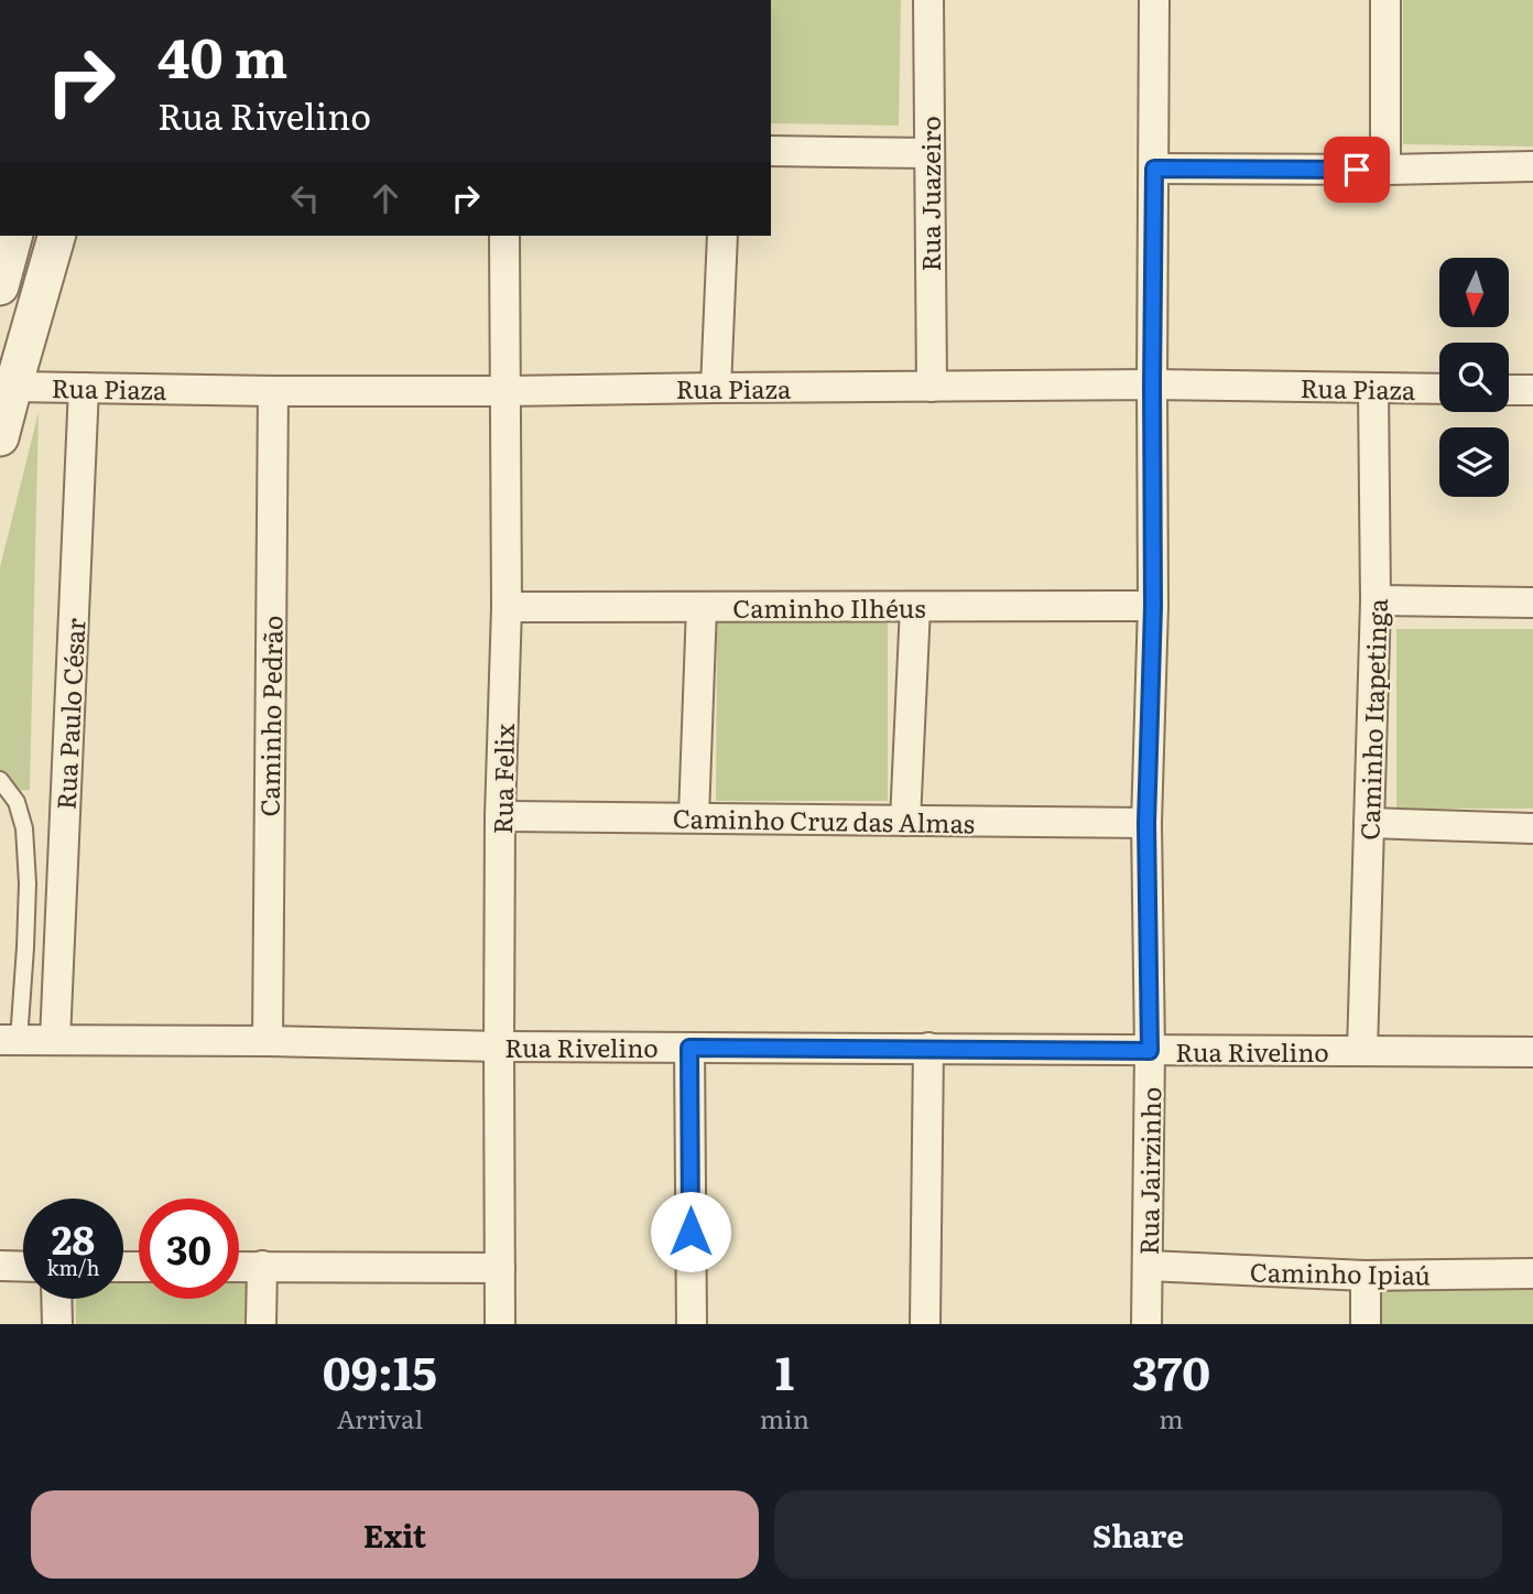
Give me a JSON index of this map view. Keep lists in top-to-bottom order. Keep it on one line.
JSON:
{"streets":{"street":["Rua Juazeiro","Rua Piaza","Caminho Ilhéus","Rua Paulo César","Caminho Pedrão","Caminho Itapetinga","Rua Felix","Caminho Cruz das Almas","Rua Rivelino","Rua Jairzinho","Caminho Ipiaú"]},"crossings":[["Rua Juazeiro","Rua Piaza"],["Rua Piaza","Rua Paulo César"],["Rua Piaza","Caminho Pedrão"],["Rua Piaza","Caminho Itapetinga"],["Rua Piaza","Rua Felix"],["Rua Piaza","Rua Jairzinho"],["Caminho Ilhéus","Rua Felix"],["Caminho Ilhéus","Rua Jairzinho"],["Rua Paulo César","Rua Rivelino"],["Caminho Pedrão","Rua Rivelino"],["Caminho Itapetinga","Rua Rivelino"],["Rua Felix","Caminho Cruz das Almas"],["Rua Felix","Rua Rivelino"],["Caminho Cruz das Almas","Rua Jairzinho"],["Rua Rivelino","Rua Jairzinho"],["Rua Jairzinho","Caminho Ipiaú"]],"north":"bottom","page":{"turn":["40 m","Rua Rivelino"],"speed":"28 km/h","limit":"30","eta":["09:15","Arrival","1","min","370","m"],"buttons":["Exit","Share"]}}
